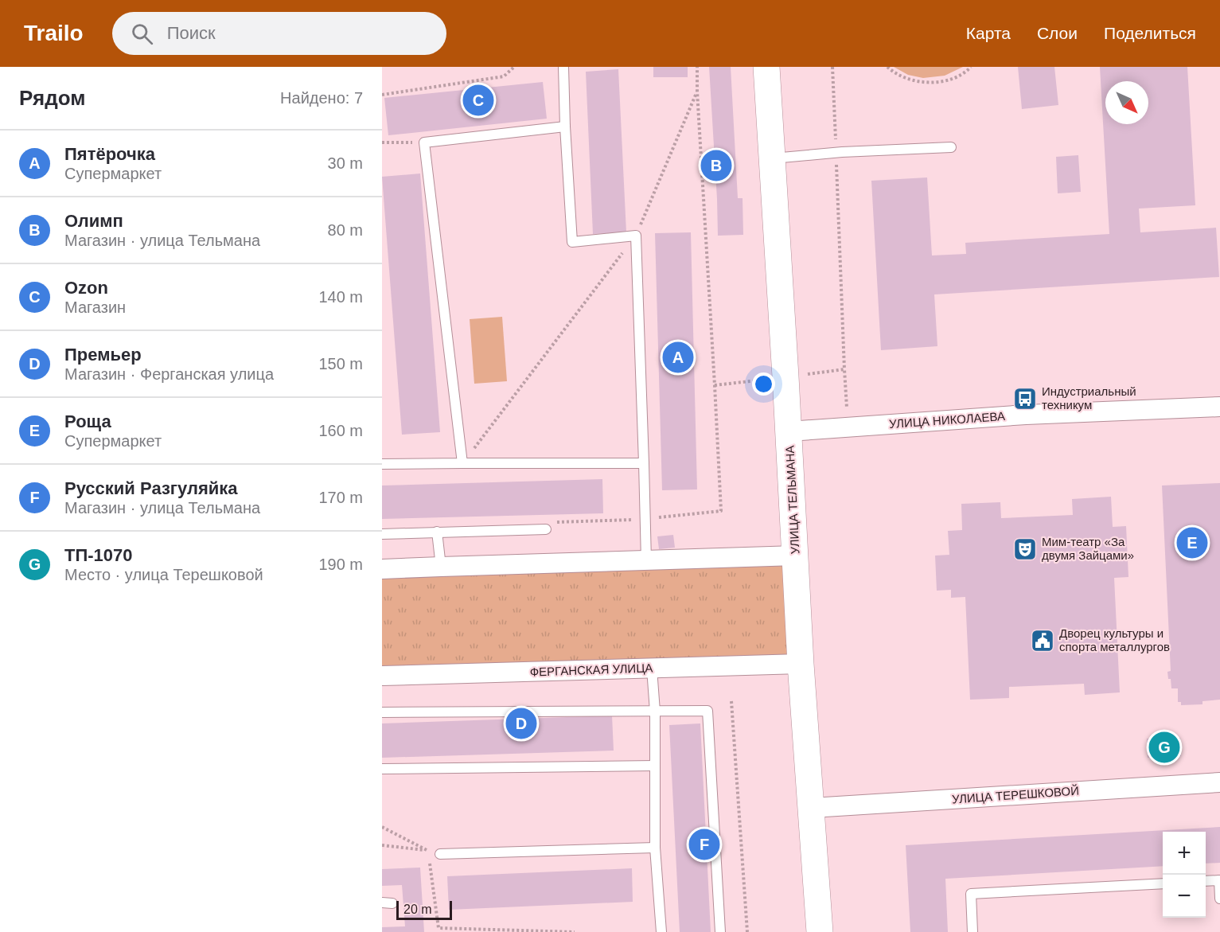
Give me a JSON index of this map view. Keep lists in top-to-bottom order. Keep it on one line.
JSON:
{"streets":{"main road":["УЛИЦА ТЕЛЬМАНА"],"street":["УЛИЦА НИКОЛАЕВА","ФЕРГАНСКАЯ УЛИЦА","УЛИЦА ТЕРЕШКОВОЙ"]},"crossings":[["УЛИЦА НИКОЛАЕВА","УЛИЦА ТЕЛЬМАНА"],["УЛИЦА ТЕЛЬМАНА","ФЕРГАНСКАЯ УЛИЦА"],["УЛИЦА ТЕЛЬМАНА","УЛИЦА ТЕРЕШКОВОЙ"]],"places":{"bus stop":["Индустриальный техникум"],"theatre":["Мим-театр «За двумя Зайцами»"],"public building":["Дворец культуры и спорта металлургов"]},"scale_bar":"20 m","north":"bottom right","page":{"header":"Trailo","search":"Поиск","nav":["Карта","Слои","Поделиться"],"heading":["Рядом","Найдено: 7"],"pins":["C","B","A","E","D","G","F"],"list":[{"mark":"A","name":"Пятёрочка","note":"Супермаркет","value":"30 m"},{"mark":"B","name":"Олимп","note":"Магазин · улица Тельмана","value":"80 m"},{"mark":"C","name":"Ozon","note":"Магазин","value":"140 m"},{"mark":"D","name":"Премьер","note":"Магазин · Ферганская улица","value":"150 m"},{"mark":"E","name":"Роща","note":"Супермаркет","value":"160 m"},{"mark":"F","name":"Русский Разгуляйка","note":"Магазин · улица Тельмана","value":"170 m"},{"mark":"G","name":"ТП-1070","note":"Место · улица Терешковой","value":"190 m"}],"map_buttons":["+","−"],"scale":"20 m"}}
